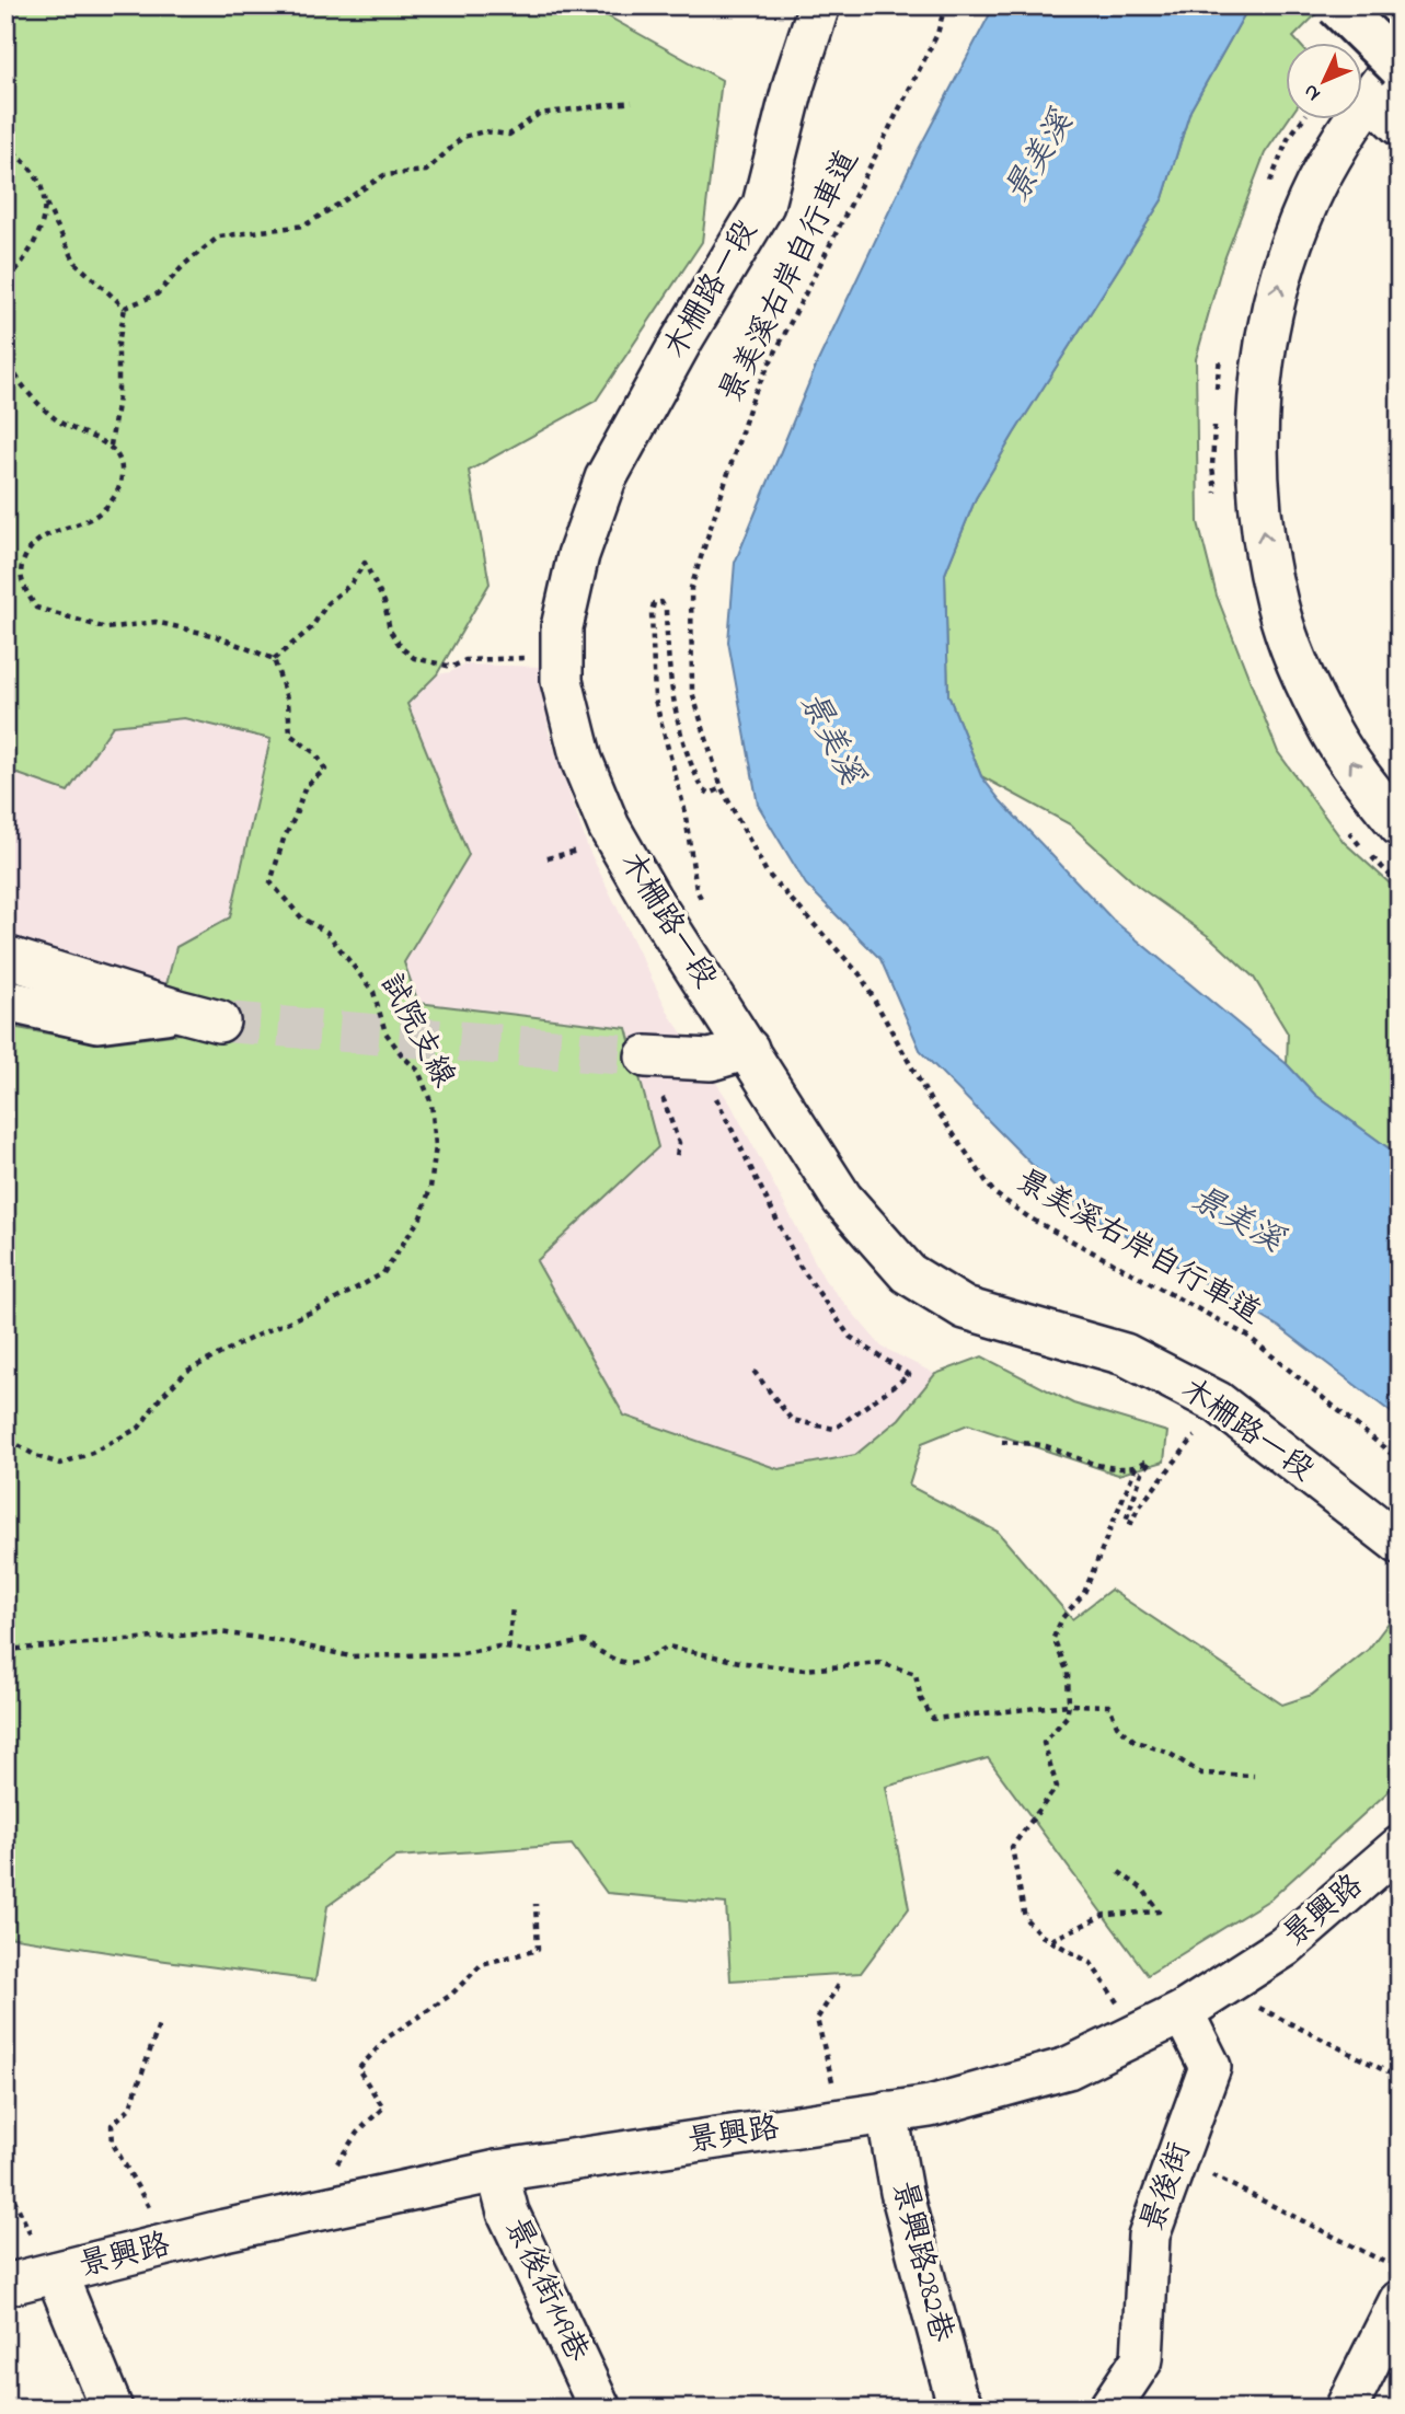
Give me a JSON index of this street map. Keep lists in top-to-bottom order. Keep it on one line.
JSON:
{"streets":{"street":["木柵路一段","景興路","景後街","景興路282巷","景後街149巷"],"path":["景美溪右岸自行車道","試院支線"]},"crossings":[["景興路","景後街"],["景興路","景興路282巷"],["景興路","景後街149巷"]],"water":["景美溪"],"north":"bottom left"}
